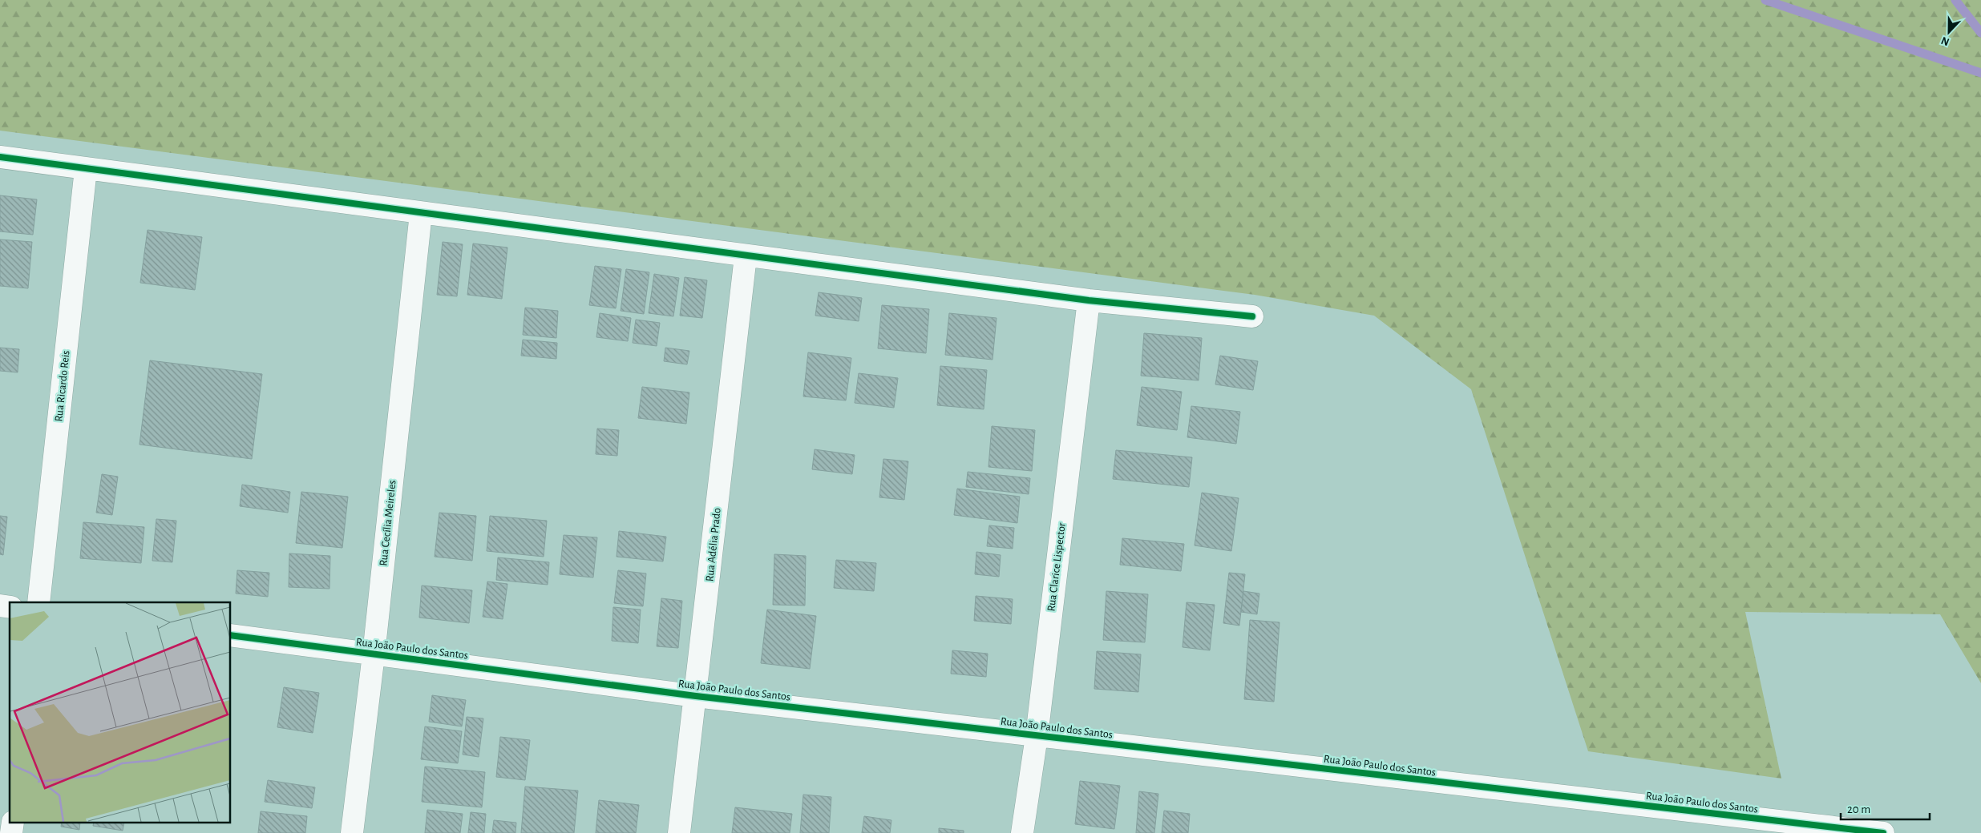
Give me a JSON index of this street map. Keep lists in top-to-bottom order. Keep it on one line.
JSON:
{"streets":{"street":["Rua Ricardo Reis","Rua Cecília Meireles","Rua Adélia Prado","Rua Clarice Lispector","Rua João Paulo dos Santos"]},"crossings":[["Rua Cecília Meireles","Rua João Paulo dos Santos"],["Rua Adélia Prado","Rua João Paulo dos Santos"],["Rua Clarice Lispector","Rua João Paulo dos Santos"]],"scale_bar":"20 m","north":"bottom"}
